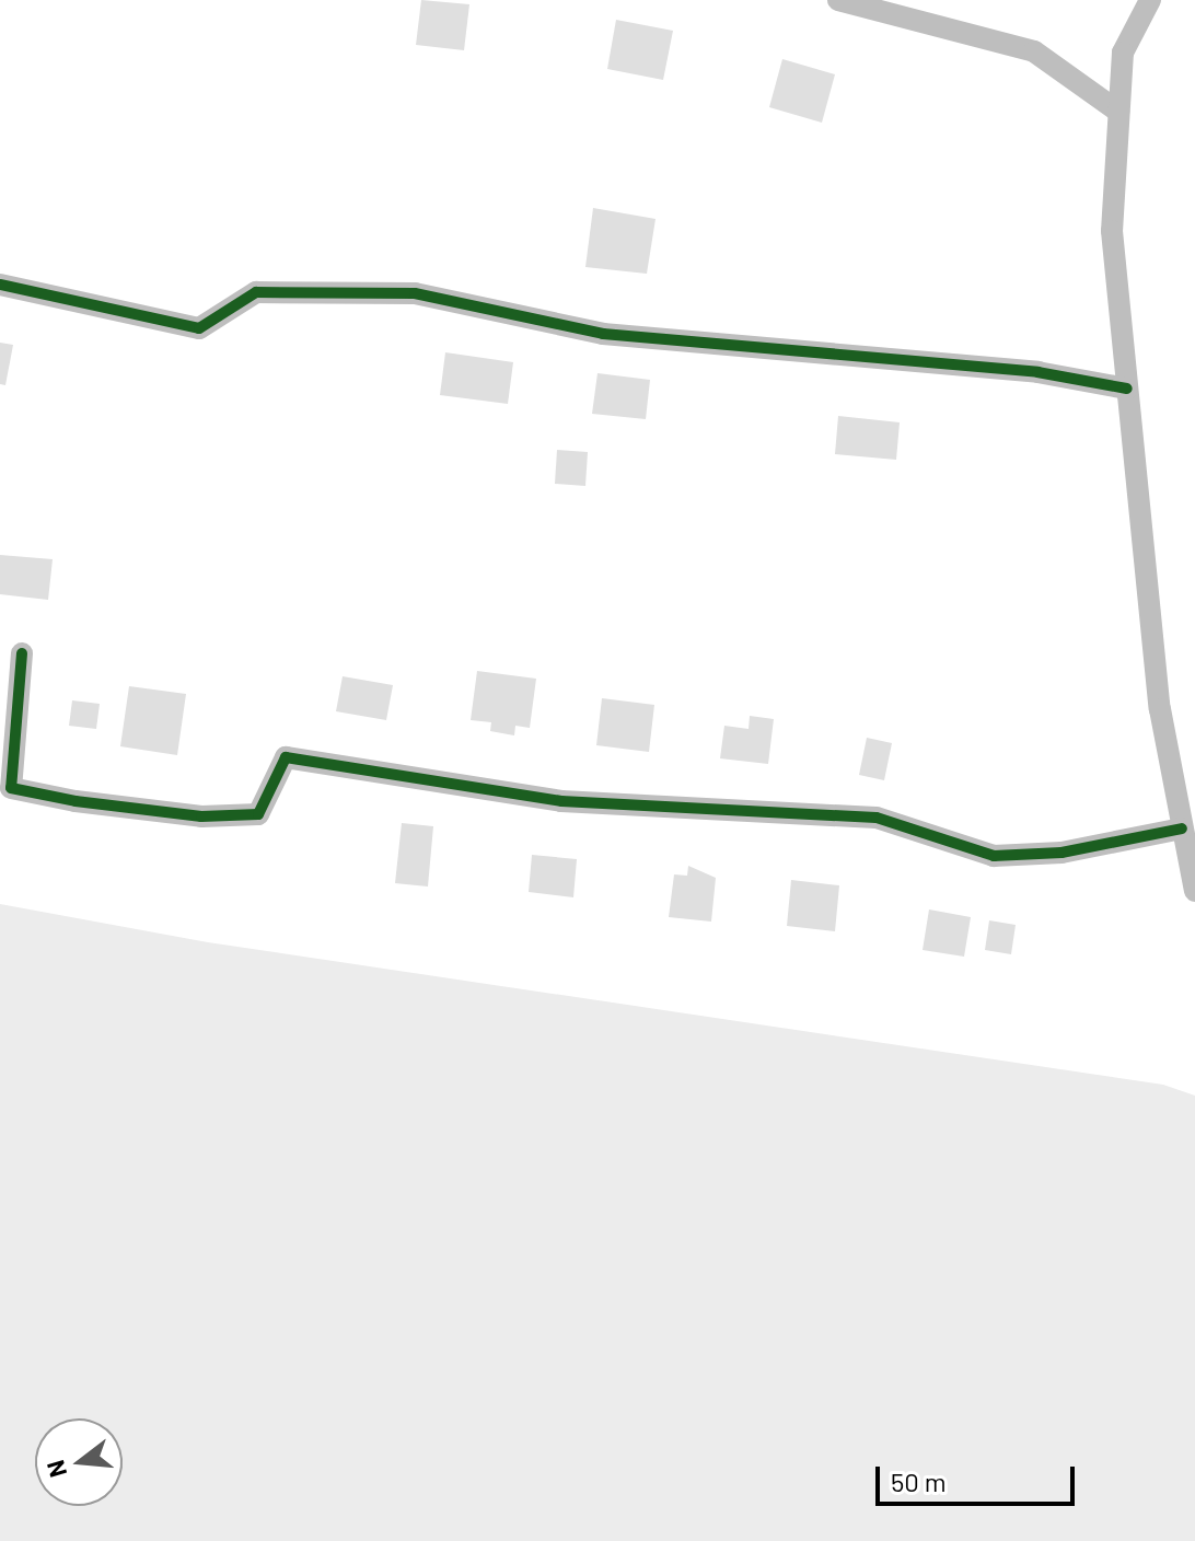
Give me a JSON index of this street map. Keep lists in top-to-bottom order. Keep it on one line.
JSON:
{"scale_bar":"50 m","north":"left"}
